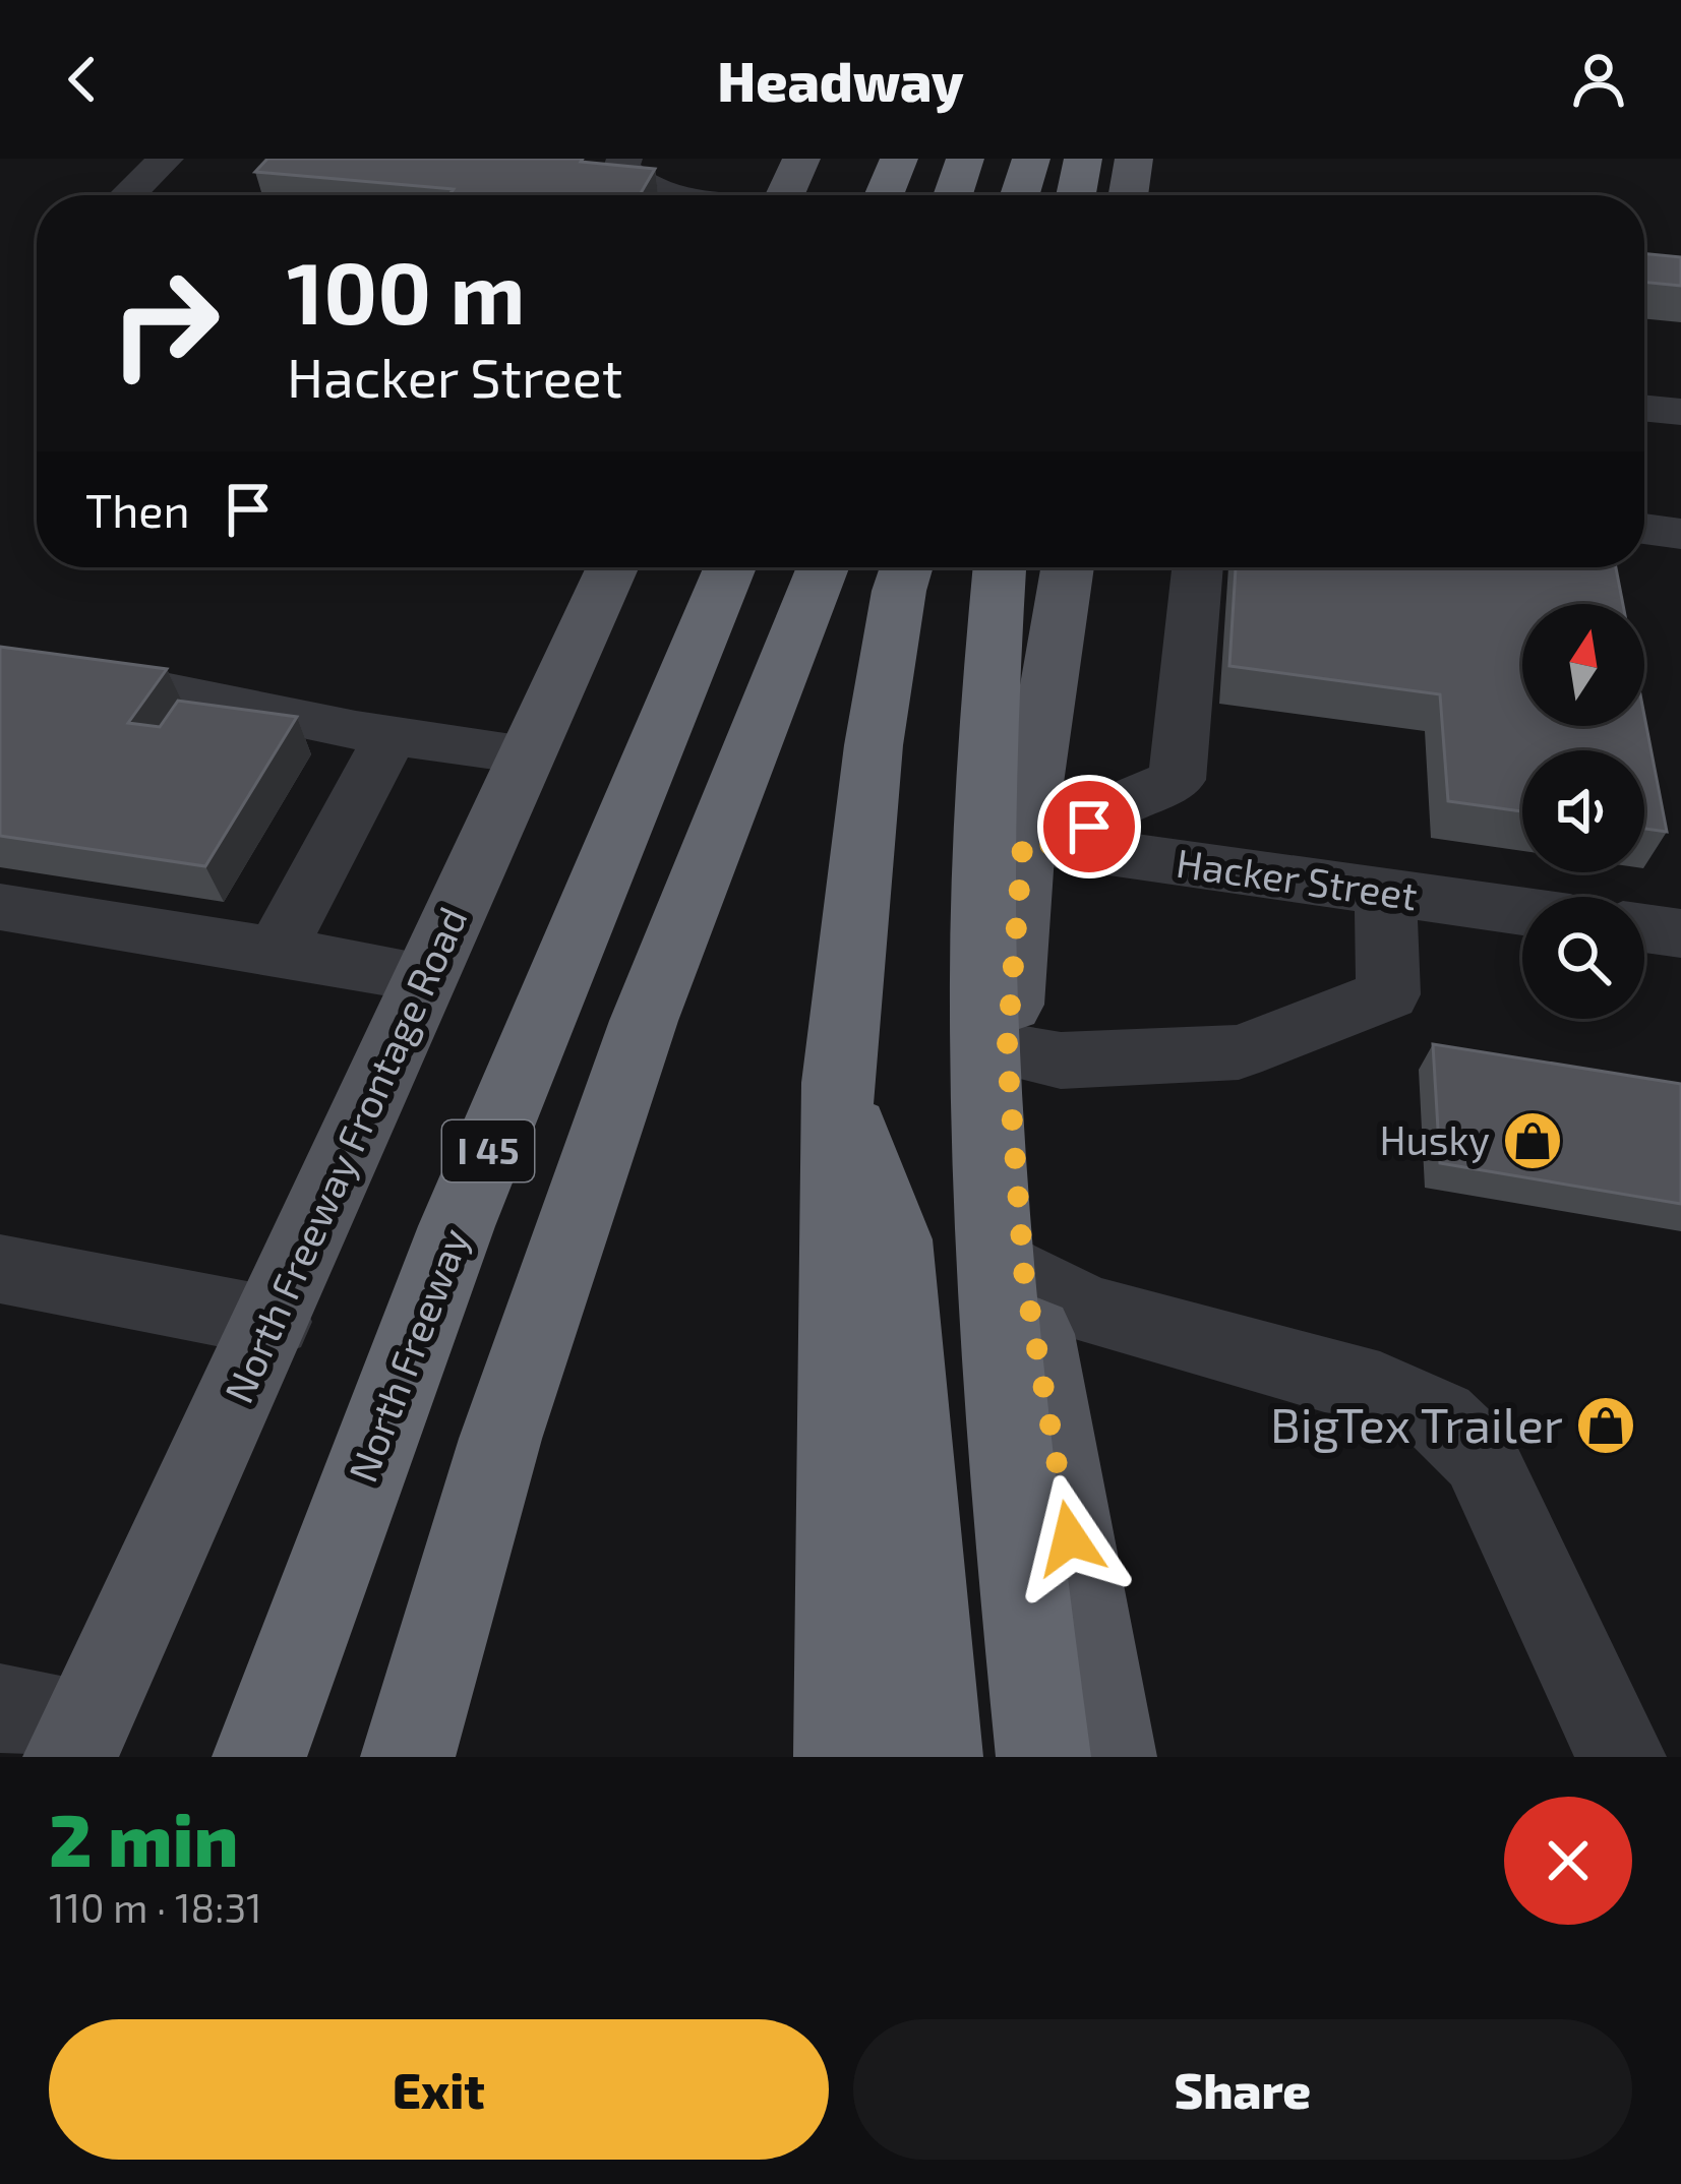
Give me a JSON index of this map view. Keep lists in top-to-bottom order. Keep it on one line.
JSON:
{"streets":{"highway":["I 45","North Freeway"],"main road":["North Freeway Frontage Road"],"street":["Hacker Street"]},"places":{"shop":["Husky","BigTex Trailer"]},"north":"top","page":{"header":"Headway","turn":["100 m","Hacker Street"],"then":"Then","heading":["2 min","110 m · 18:31"],"buttons":["Exit","Share"]}}
